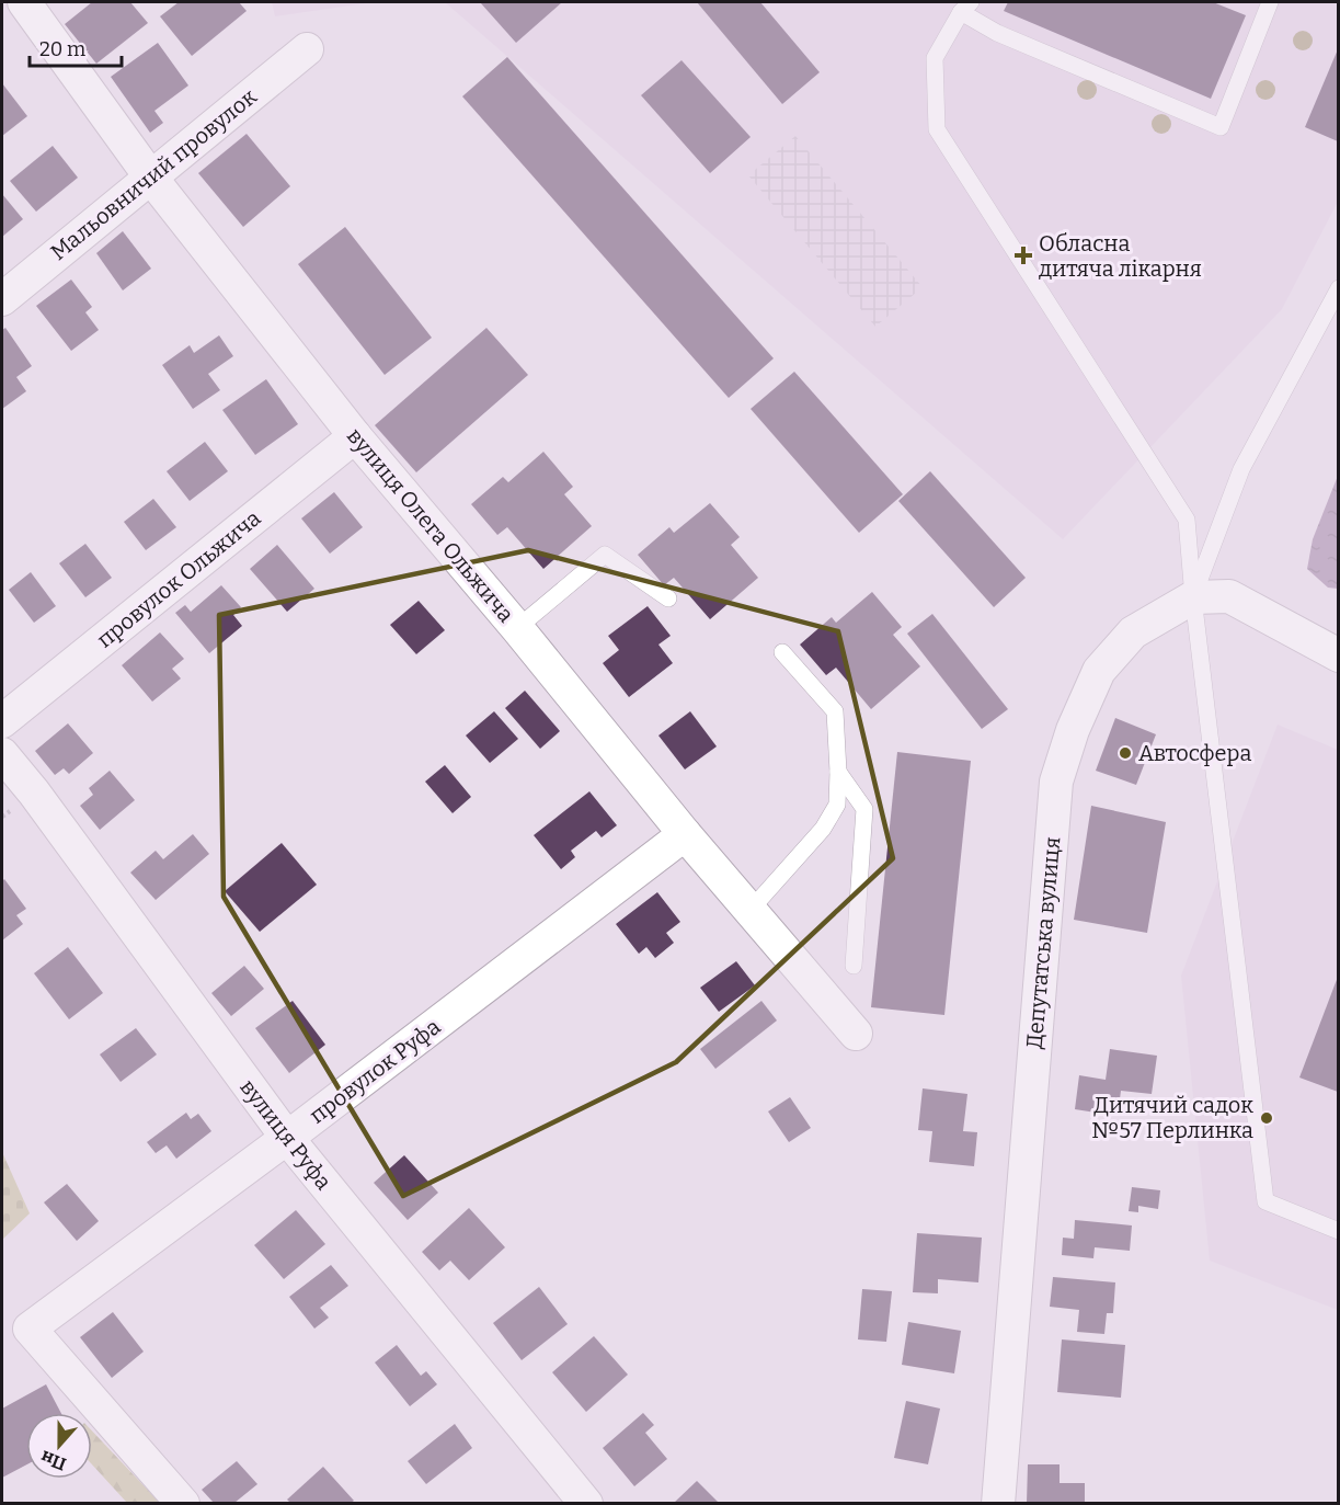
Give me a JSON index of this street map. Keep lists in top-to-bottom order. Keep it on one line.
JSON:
{"streets":{"street":["Мальовничий провулок","вулиця Олега Ольжича","провулок Ольжича","Депутатська вулиця","провулок Руфа","вулиця Руфа"]},"crossings":[["Мальовничий провулок","вулиця Олега Ольжича"],["вулиця Олега Ольжича","провулок Ольжича"],["вулиця Олега Ольжича","провулок Руфа"],["провулок Руфа","вулиця Руфа"]],"places":{"health":["Обласна дитяча лікарня"],"other":["Автосфера","Дитячий садок №57 Перлинка"]},"scale_bar":"20 m","north":"bottom"}
